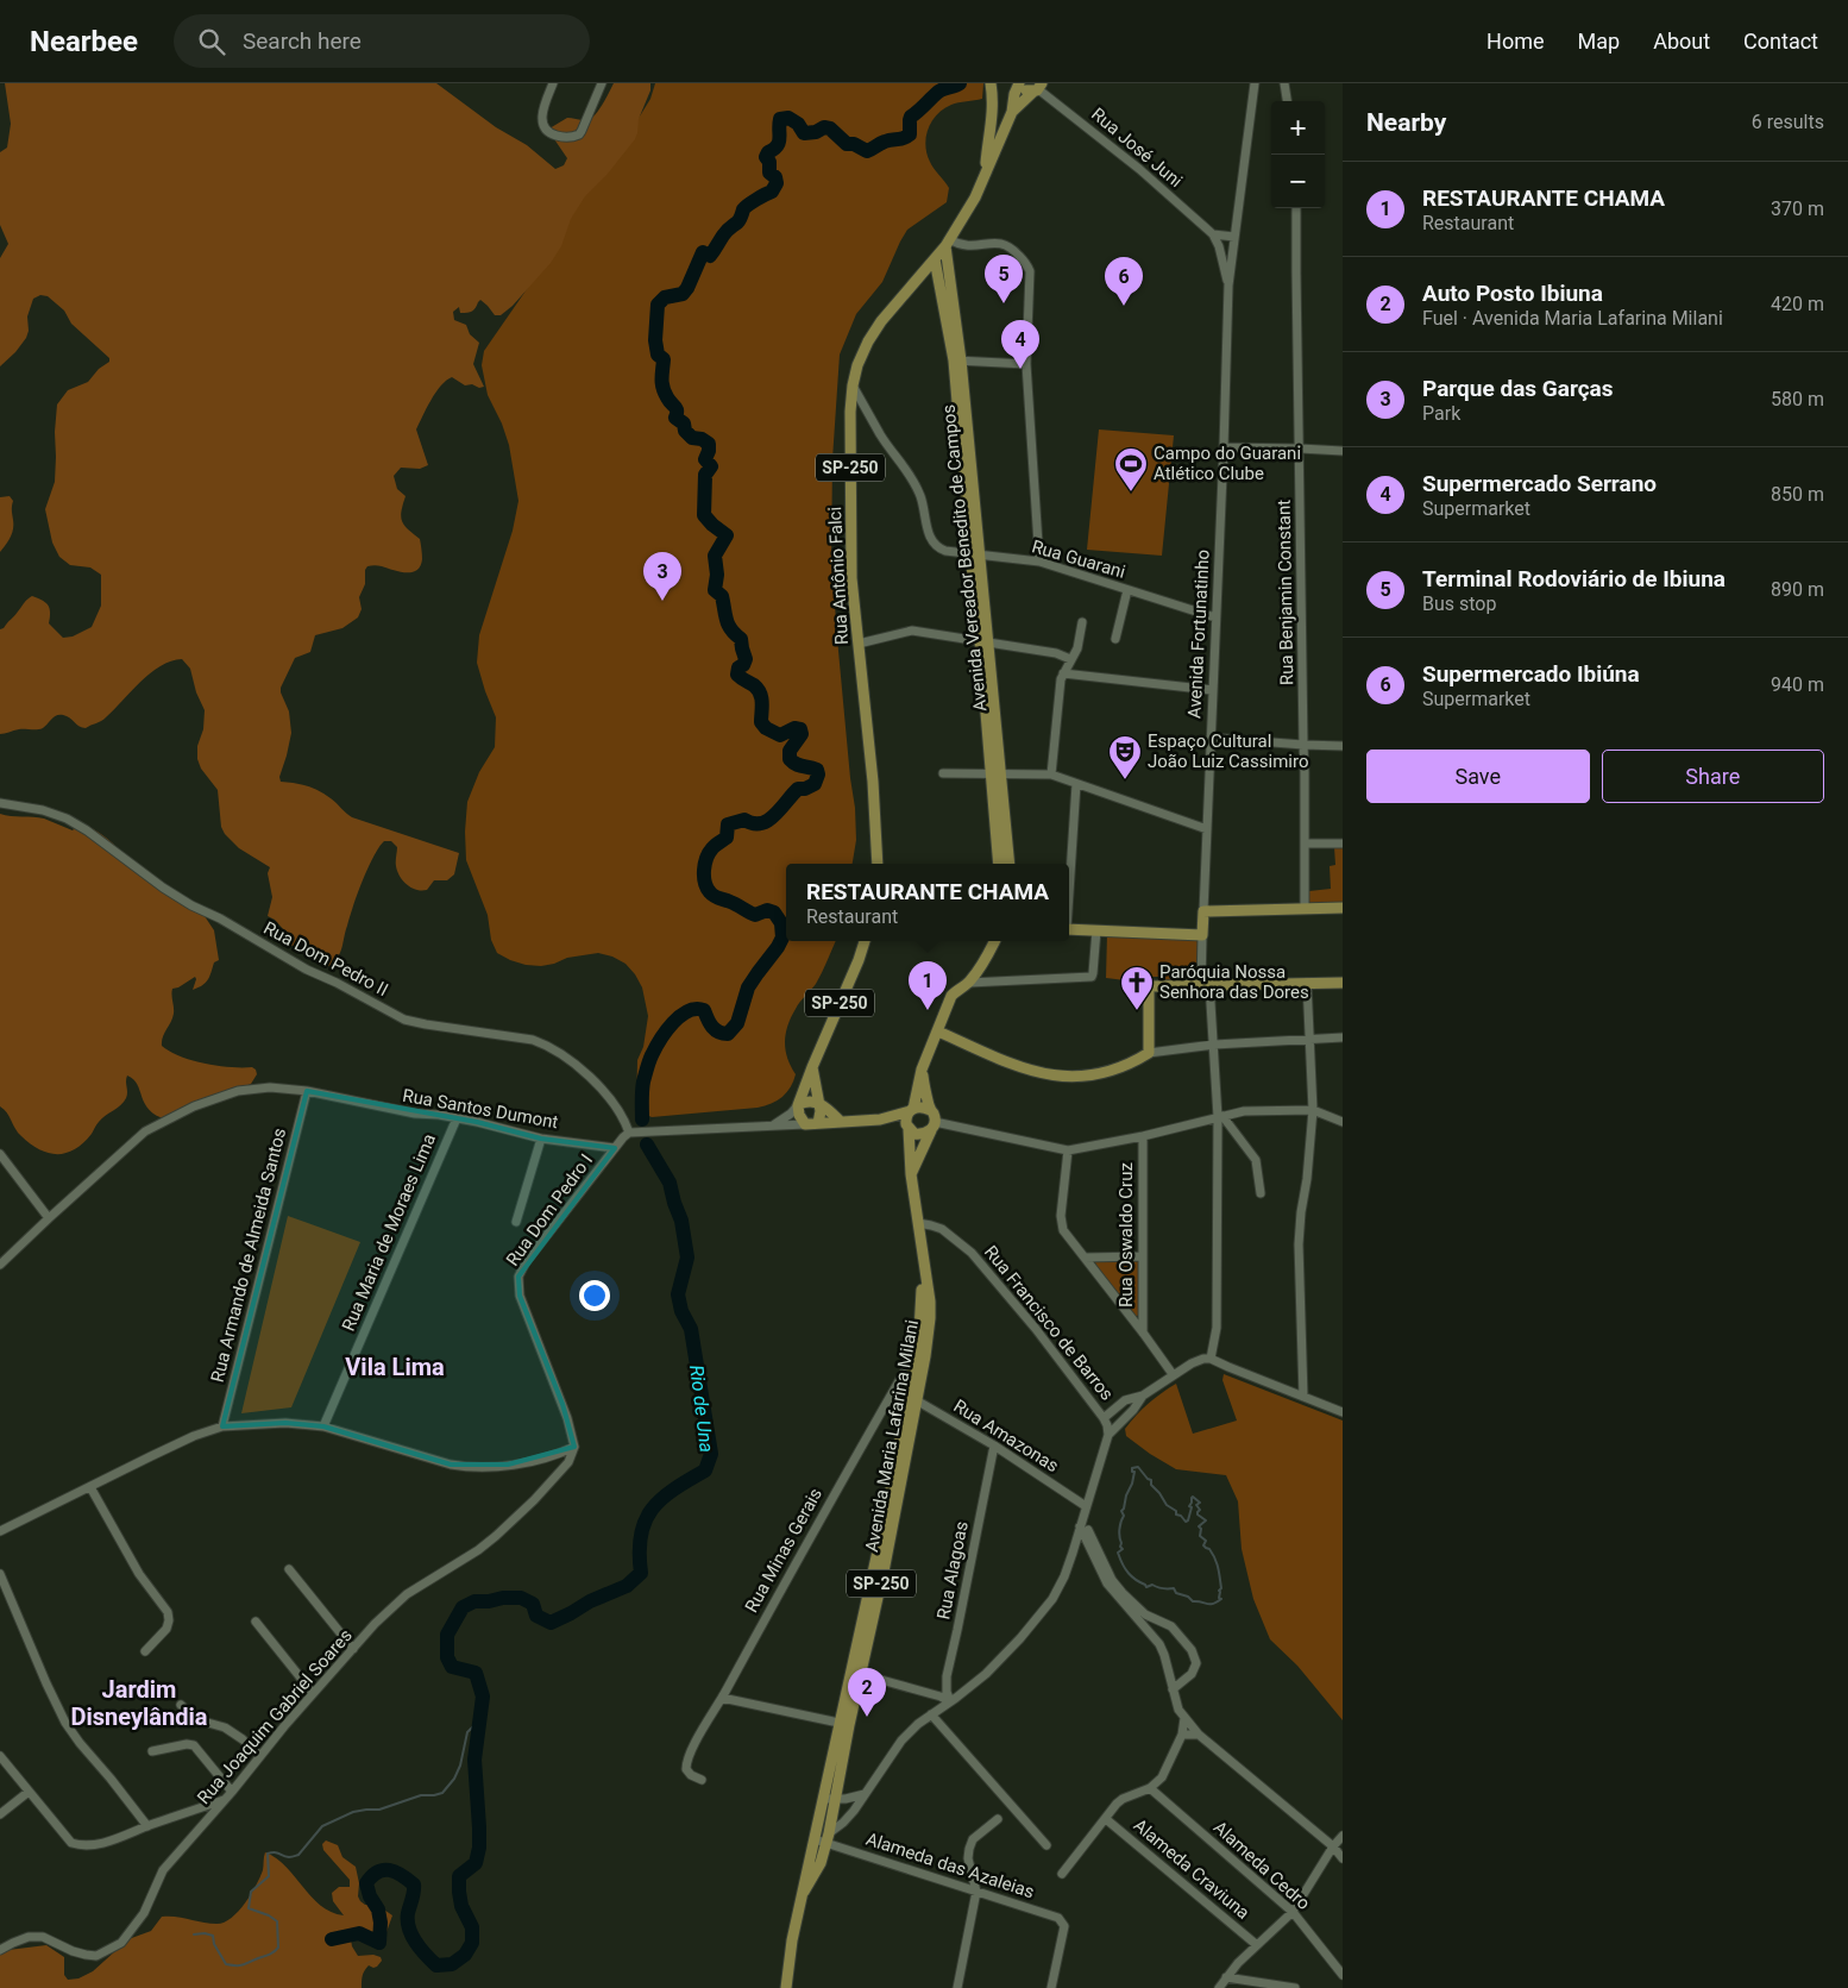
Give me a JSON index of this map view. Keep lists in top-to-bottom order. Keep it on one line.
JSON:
{"streets":{"main road":["SP-250","Avenida Vereador Benedito de Campos","Rua Antônio Falci","Avenida Fortunatinho","Avenida Maria Lafarina Milani"],"street":["Rua José Juni","Rua Guarani","Rua Benjamin Constant","Rua Dom Pedro II","Rua Santos Dumont","Rua Dom Pedro I","Rua Maria de Moraes Lima","Rua Oswaldo Cruz","Rua Armando de Almeida Santos","Rua Francisco de Barros","Rua Amazonas","Rua Minas Gerais","Rua Alagoas","Rua Joaquim Gabriel Soares","Alameda das Azaleias","Alameda Cedro","Alameda Craviuna"]},"crossings":[["Rua José Juni","SP-250"],["Rua José Juni","Rua Antônio Falci"],["Rua José Juni","Avenida Fortunatinho"],["SP-250","Rua Antônio Falci"],["SP-250","Rua Francisco de Barros"],["SP-250","Avenida Maria Lafarina Milani"],["Avenida Vereador Benedito de Campos","Rua Guarani"],["Avenida Vereador Benedito de Campos","Rua Antônio Falci"],["Rua Guarani","Rua Antônio Falci"],["Rua Guarani","Avenida Fortunatinho"],["Rua Dom Pedro II","Rua Dom Pedro I"],["Rua Santos Dumont","Rua Dom Pedro I"],["Rua Santos Dumont","Rua Maria de Moraes Lima"],["Rua Santos Dumont","Rua Armando de Almeida Santos"],["Rua Dom Pedro I","Rua Joaquim Gabriel Soares"],["Rua Francisco de Barros","Avenida Maria Lafarina Milani"],["Avenida Maria Lafarina Milani","Rua Amazonas"],["Avenida Maria Lafarina Milani","Rua Minas Gerais"],["Avenida Maria Lafarina Milani","Alameda das Azaleias"],["Rua Amazonas","Rua Alagoas"]],"districts":["Vila Lima","Jardim Disneylândia"],"water":["Rio de Una"],"places":{"sports":["Campo do Guarani Atlético Clube"],"theatre":["Espaço Cultural João Luiz Cassimiro"],"church":["Paróquia Nossa Senhora das Dores"]},"page":{"header":"Nearbee","search":"Search here","nav":["Home","Map","About","Contact"],"heading":["Nearby","6 results"],"map_buttons":["+","−"],"list":[{"mark":"1","name":"RESTAURANTE CHAMA","note":"Restaurant","value":"370 m"},{"mark":"2","name":"Auto Posto Ibiuna","note":"Fuel · Avenida Maria Lafarina Milani","value":"420 m"},{"mark":"3","name":"Parque das Garças","note":"Park","value":"580 m"},{"mark":"4","name":"Supermercado Serrano","note":"Supermarket","value":"850 m"},{"mark":"5","name":"Terminal Rodoviário de Ibiuna","note":"Bus stop","value":"890 m"},{"mark":"6","name":"Supermercado Ibiúna","note":"Supermarket","value":"940 m"}],"pins":["5","6","4","3","1","2"],"buttons":["Save","Share"],"popup":["RESTAURANTE CHAMA","Restaurant"]}}
